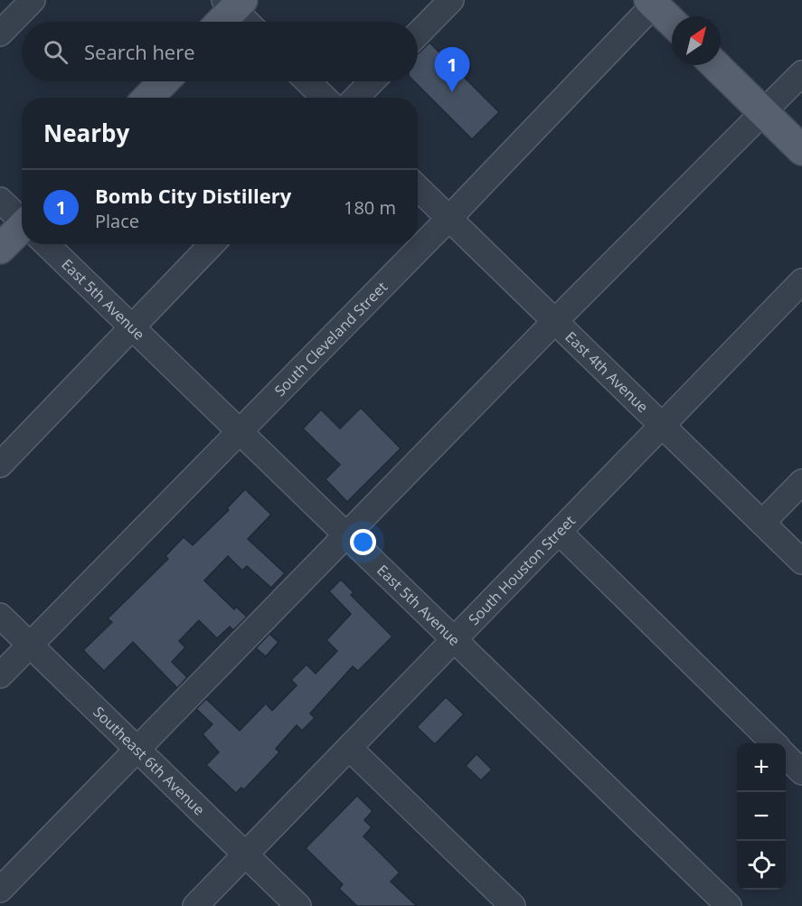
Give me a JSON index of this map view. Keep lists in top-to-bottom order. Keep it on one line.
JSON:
{"streets":{"street":["East 5th Avenue","South Cleveland Street","East 4th Avenue","South Houston Street","Southeast 6th Avenue"]},"crossings":[["East 5th Avenue","South Cleveland Street"],["East 5th Avenue","South Houston Street"],["South Cleveland Street","East 4th Avenue"],["South Cleveland Street","Southeast 6th Avenue"],["East 4th Avenue","South Houston Street"],["South Houston Street","Southeast 6th Avenue"]],"north":"top right","page":{"search":"Search here","pins":"1","heading":"Nearby","list":[{"mark":"1","name":"Bomb City Distillery","note":"Place","value":"180 m"}],"map_buttons":["+","−"]}}
